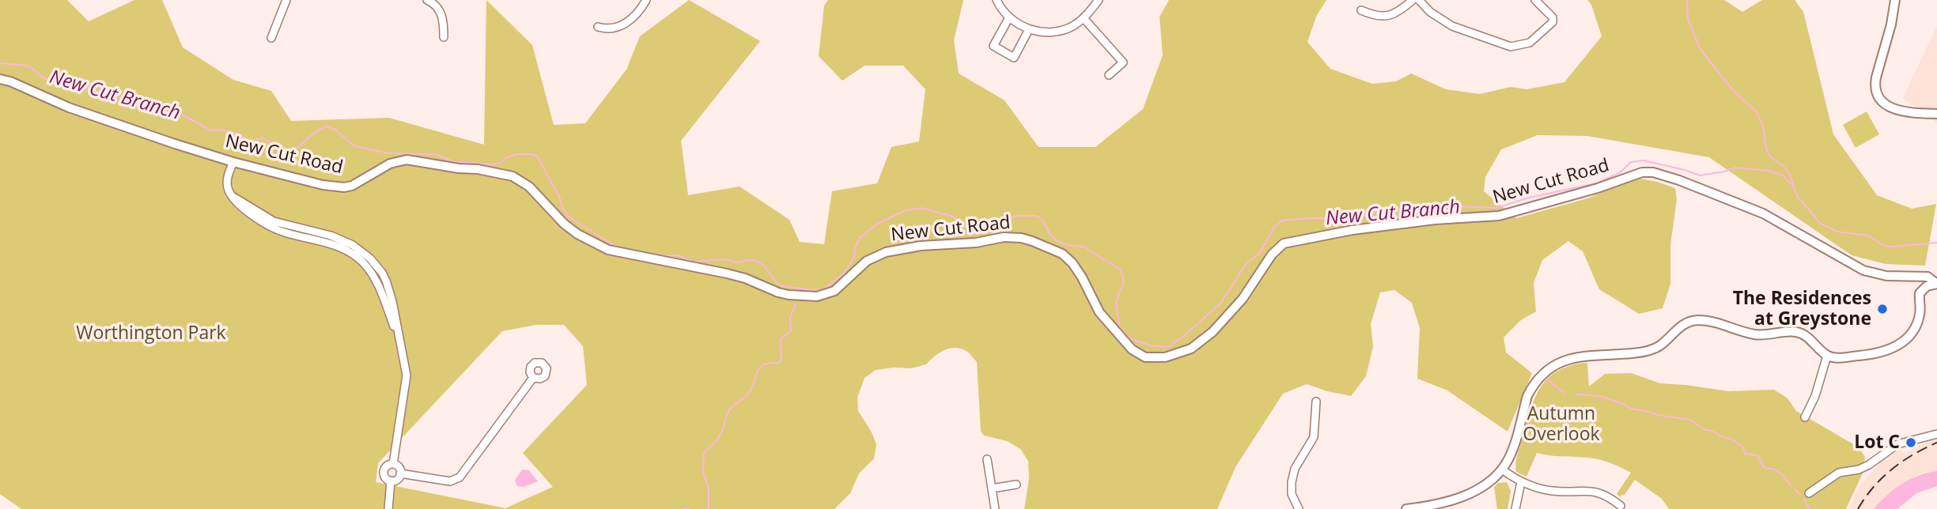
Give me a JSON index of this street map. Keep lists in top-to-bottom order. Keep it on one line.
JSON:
{"streets":{"street":["New Cut Road"]},"water":["New Cut Branch"],"parks":["Worthington Park","Autumn Overlook"],"places":["The Residences at Greystone","Lot C"]}
